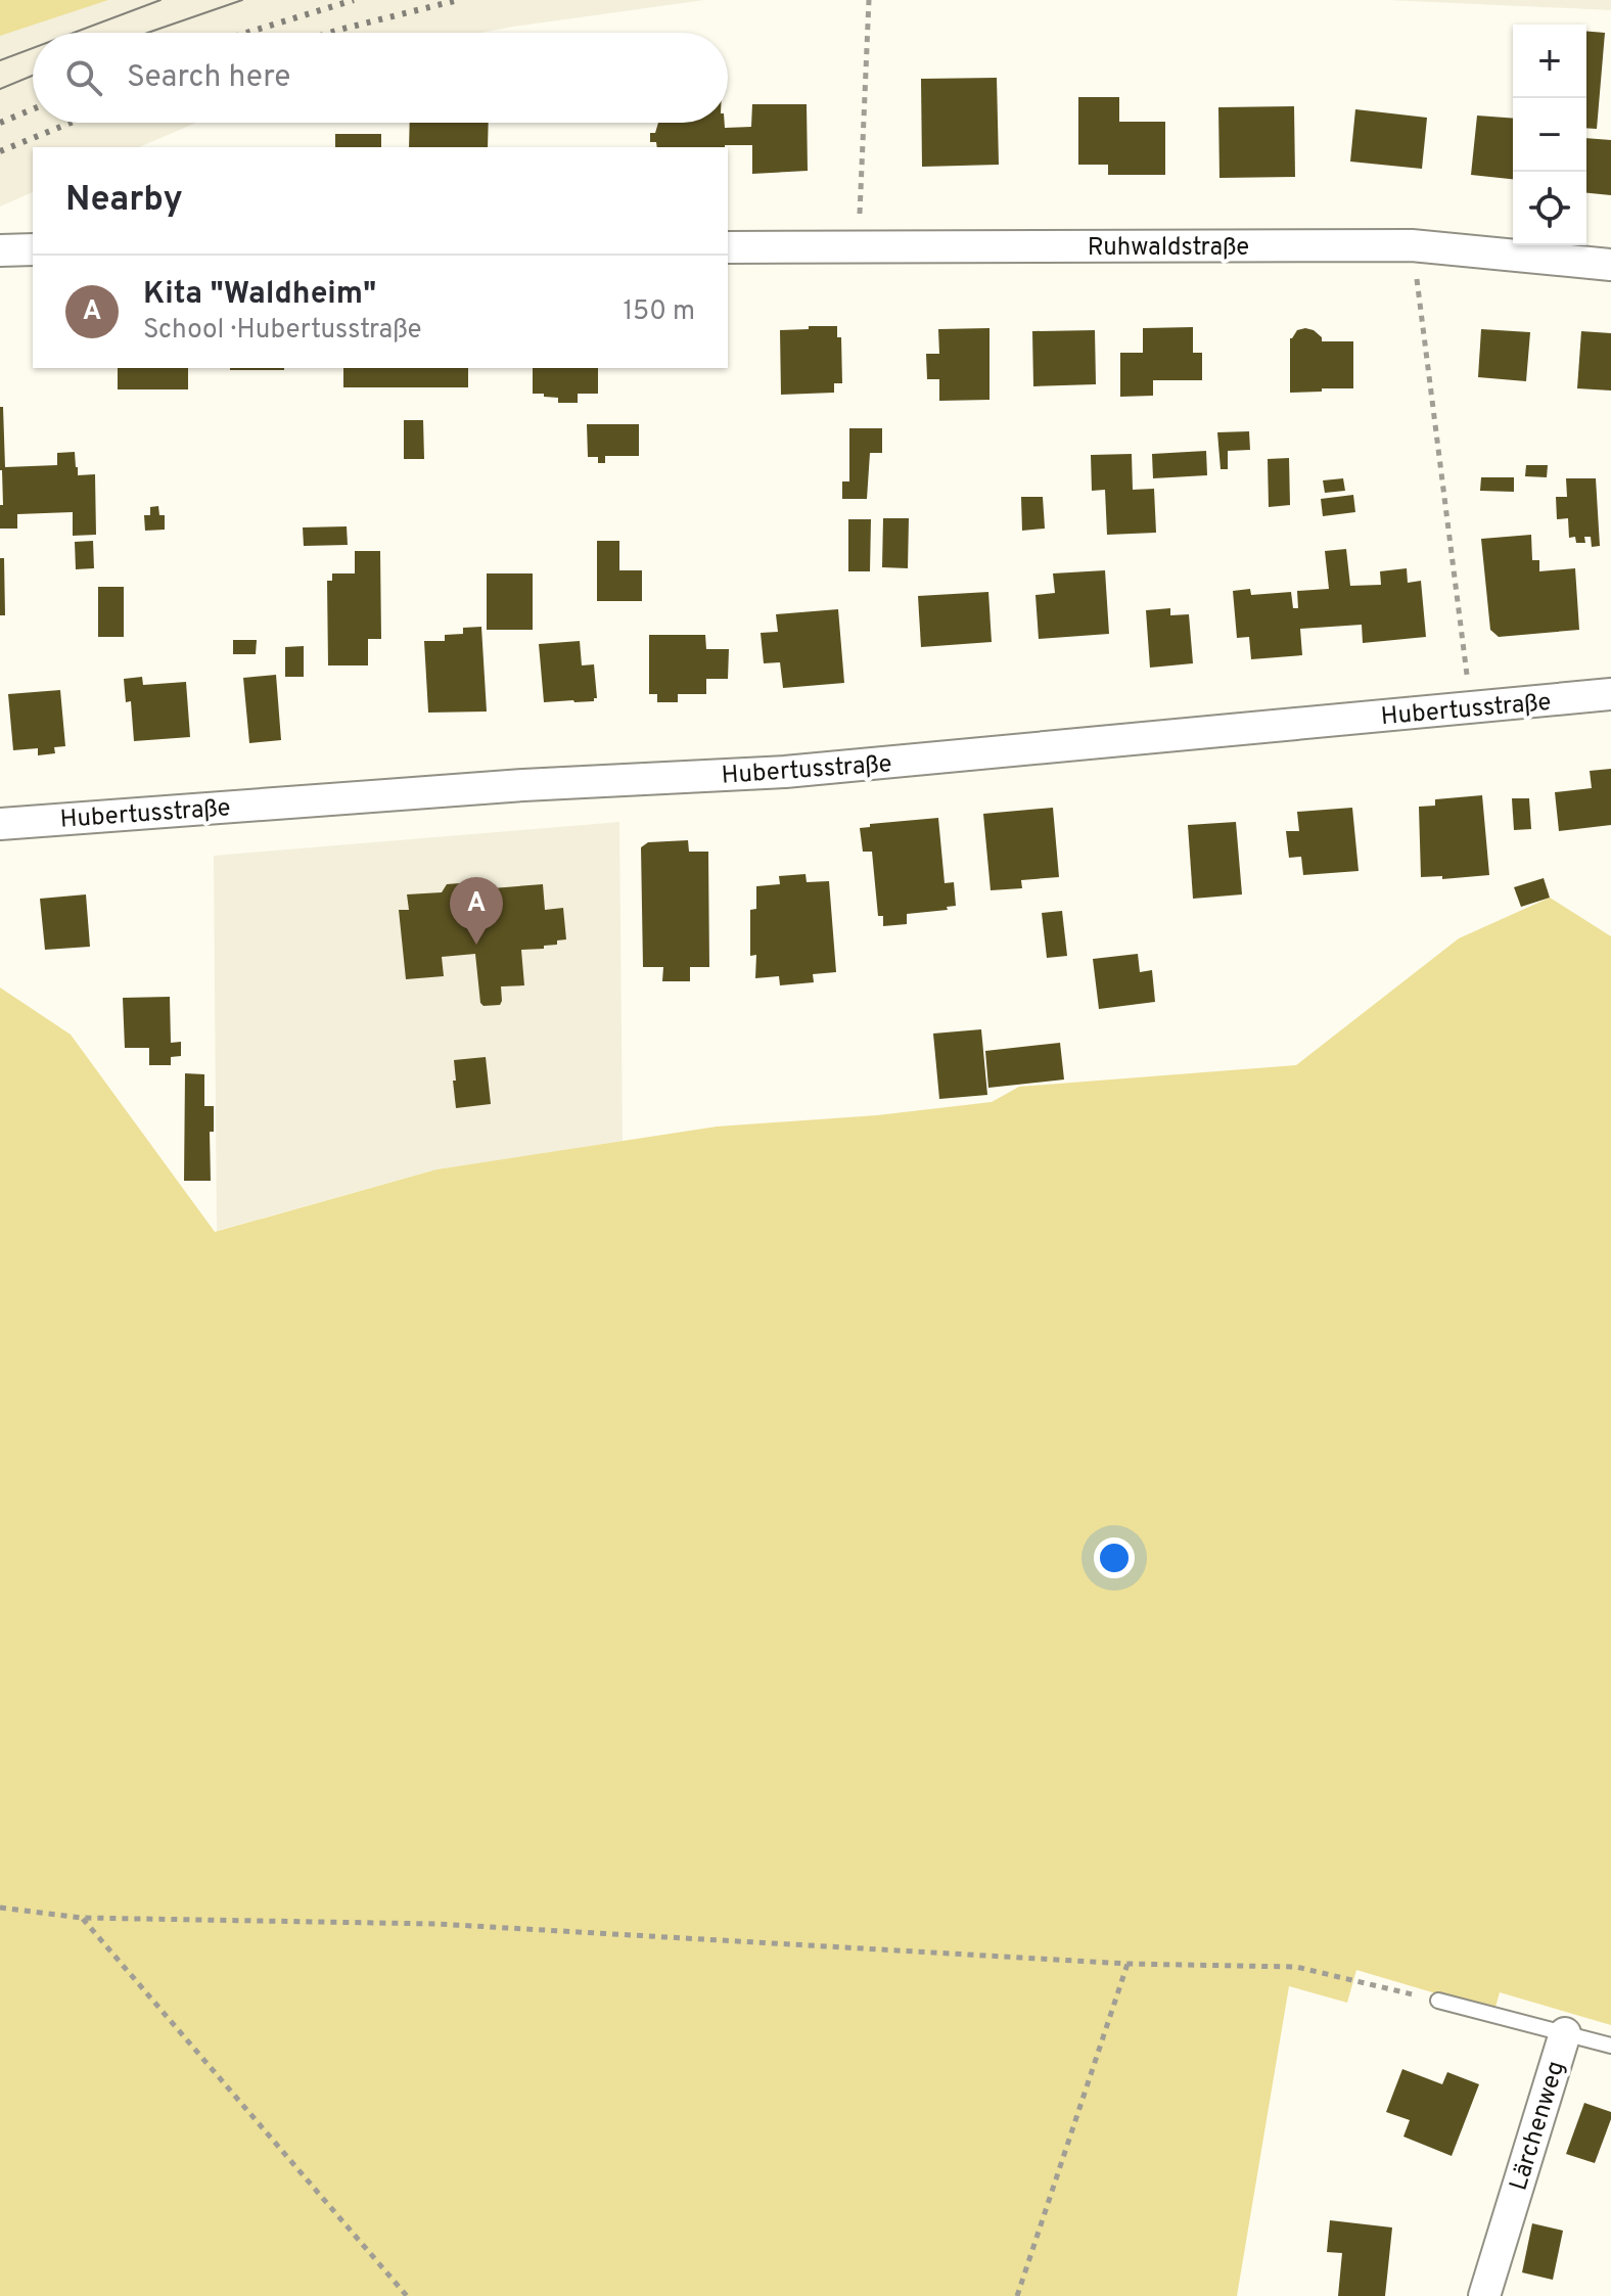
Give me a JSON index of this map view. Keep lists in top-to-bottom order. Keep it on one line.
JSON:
{"streets":{"street":["Ruhwaldstraße","Hubertusstraße","Lärchenweg"]},"page":{"map_buttons":["+","−"],"search":"Search here","heading":"Nearby","list":[{"mark":"A","name":"Kita \"Waldheim\"","note":"School · Hubertusstraße","value":"150 m"}],"pins":"A"}}
